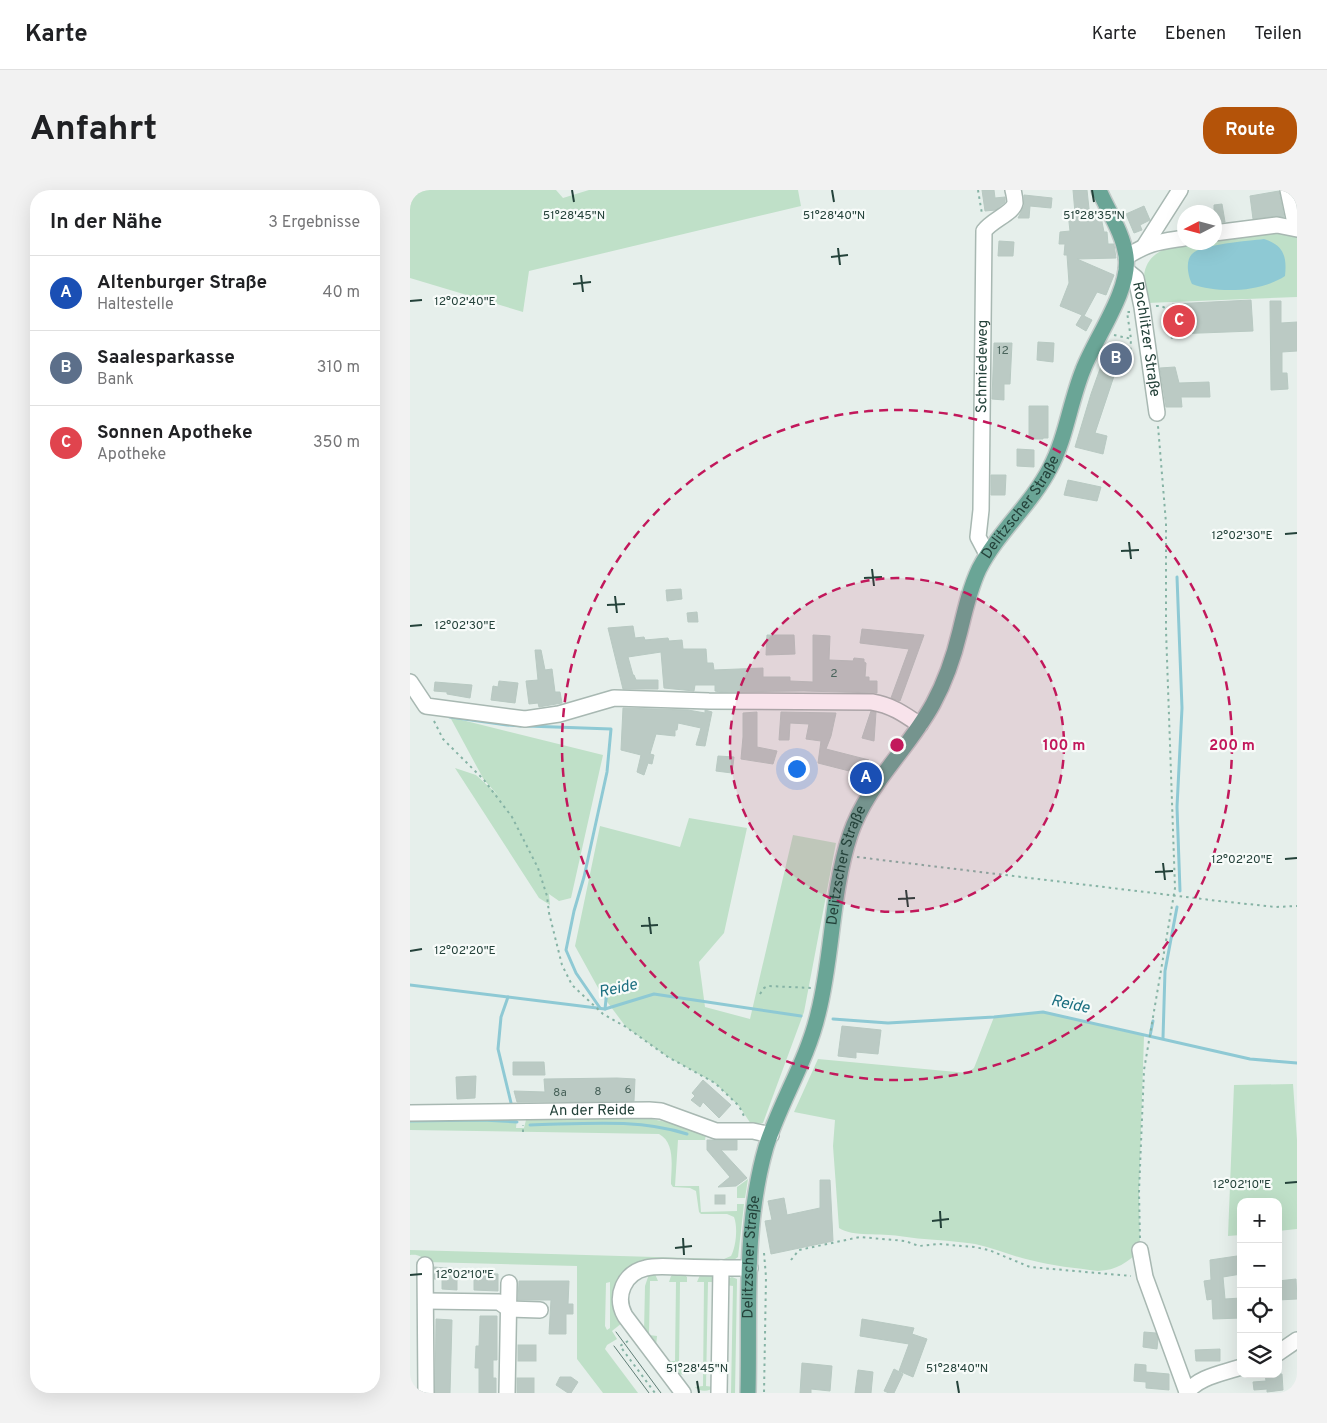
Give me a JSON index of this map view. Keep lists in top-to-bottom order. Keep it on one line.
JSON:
{"streets":{"main road":["Delitzscher Straße"],"street":["Rochlitzer Straße","Schmiedeweg","An der Reide"]},"crossings":[["Rochlitzer Straße","Delitzscher Straße"],["Schmiedeweg","Delitzscher Straße"],["Delitzscher Straße","An der Reide"]],"water":["Reide"],"house_numbers":["12","2","6","8","8a"],"north":"left","page":{"header":"Karte","nav":["Karte","Ebenen","Teilen"],"buttons":"Route","title":"Anfahrt","heading":["In der Nähe","3 Ergebnisse"],"list":[{"mark":"A","name":"Altenburger Straße","note":"Haltestelle","value":"40 m"},{"mark":"B","name":"Saalesparkasse","note":"Bank","value":"310 m"},{"mark":"C","name":"Sonnen Apotheke","note":"Apotheke","value":"350 m"}],"pins":["C","B","A"],"map_buttons":["+","−"]},"coordinates":["51°28'45\"N","51°28'40\"N","51°28'35\"N","12°02'40\"E","12°02'30\"E","12°02'20\"E","12°02'10\"E"],"rings":["100 m","200 m"]}
